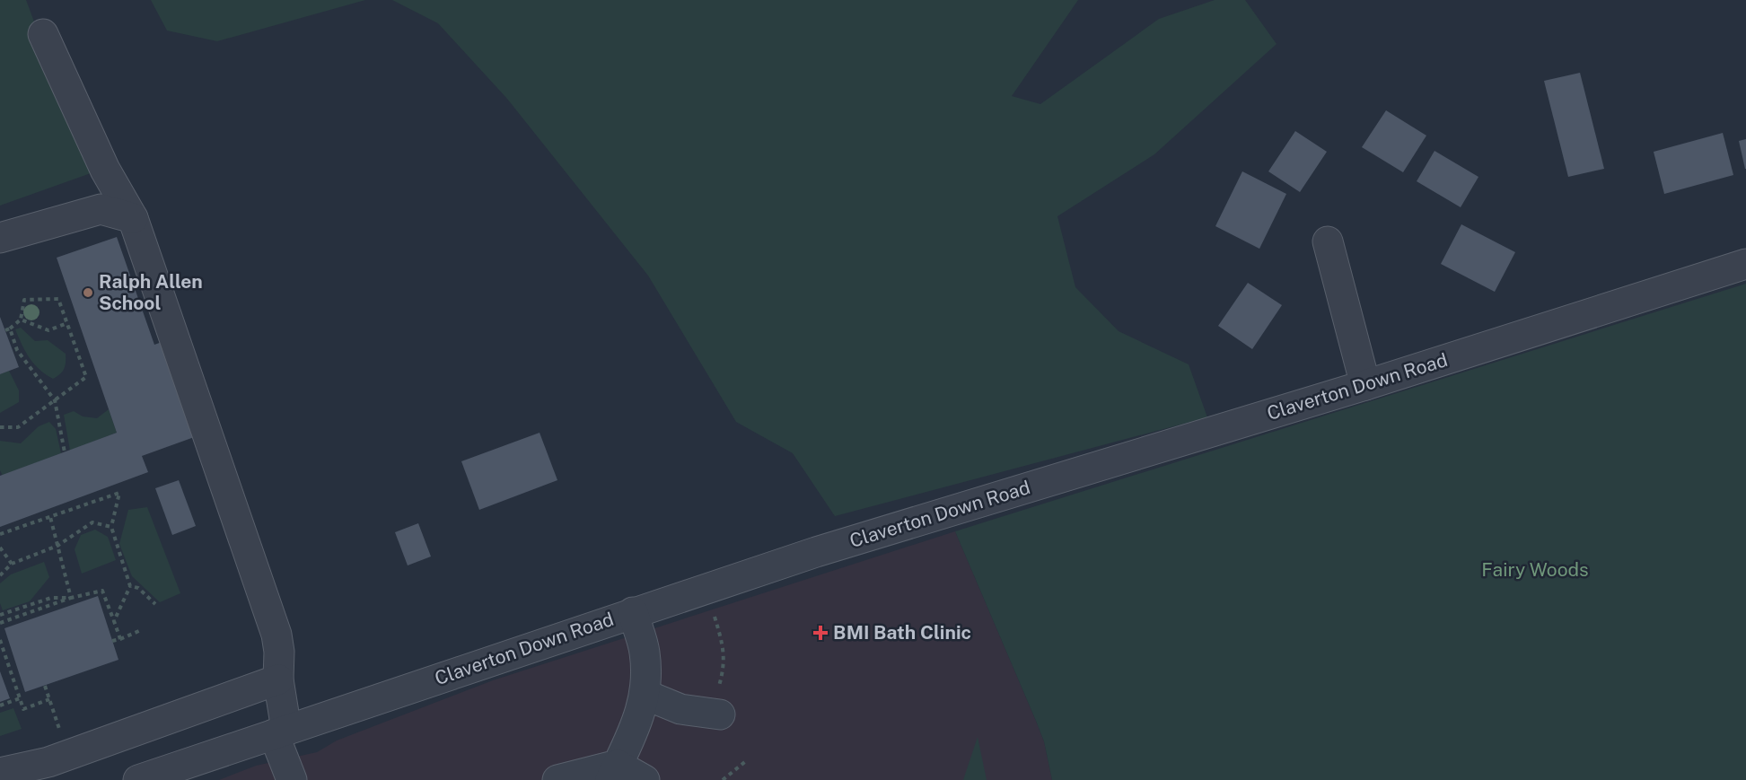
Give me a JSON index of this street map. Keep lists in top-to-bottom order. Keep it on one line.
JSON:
{"streets":{"street":["Claverton Down Road"]},"parks":["Fairy Woods"],"places":{"other":["Ralph Allen School"],"health":["BMI Bath Clinic"]}}
